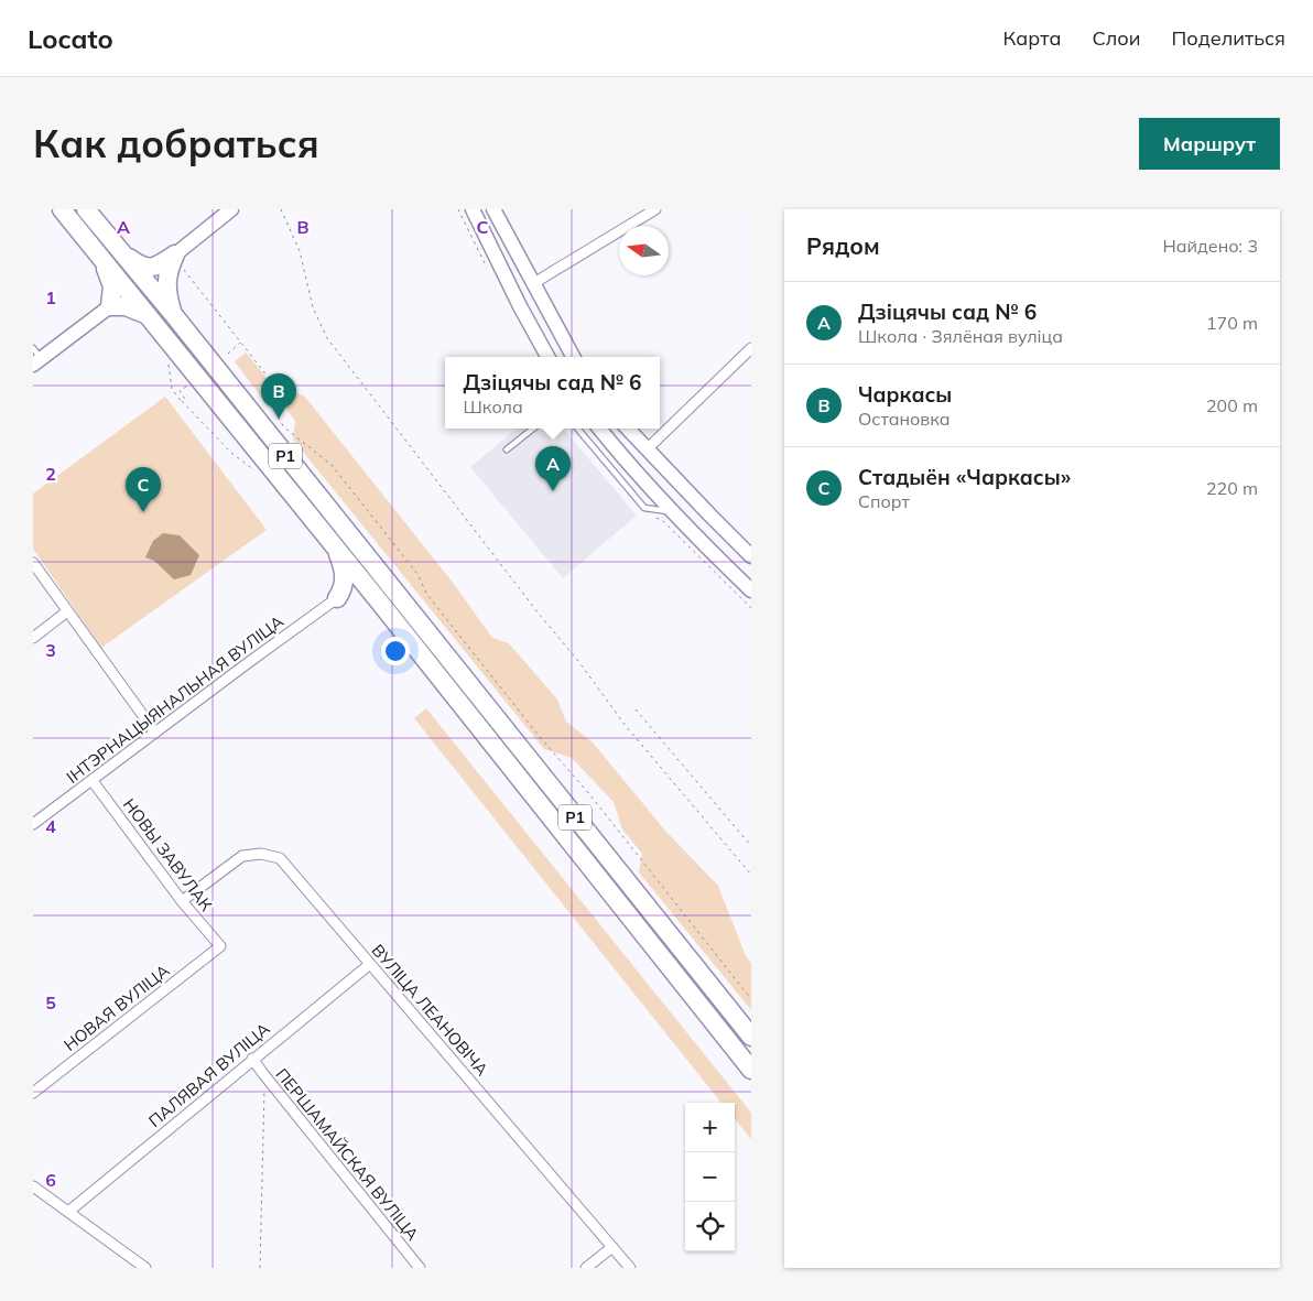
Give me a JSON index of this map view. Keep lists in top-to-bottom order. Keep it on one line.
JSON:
{"streets":{"highway":["Р1"],"street":["ІНТЭРНАЦЫЯНАЛЬНАЯ ВУЛІЦА","НОВЫ ЗАВУЛАК","НОВАЯ ВУЛІЦА","ВУЛІЦА ЛЕАНОВІЧА","ПАЛЯВАЯ ВУЛІЦА","ПЕРШАМАЙСКАЯ ВУЛІЦА"]},"crossings":[["ІНТЭРНАЦЫЯНАЛЬНАЯ ВУЛІЦА","НОВЫ ЗАВУЛАК"],["НОВЫ ЗАВУЛАК","НОВАЯ ВУЛІЦА"],["НОВЫ ЗАВУЛАК","ВУЛІЦА ЛЕАНОВІЧА"],["ВУЛІЦА ЛЕАНОВІЧА","ПАЛЯВАЯ ВУЛІЦА"],["ПАЛЯВАЯ ВУЛІЦА","ПЕРШАМАЙСКАЯ ВУЛІЦА"]],"north":"left","page":{"header":"Locato","nav":["Карта","Слои","Поделиться"],"buttons":"Маршрут","title":"Как добраться","heading":["Рядом","Найдено: 3"],"list":[{"mark":"A","name":"Дзіцячы сад № 6","note":"Школа · Зялёная вуліца","value":"170 m"},{"mark":"B","name":"Чаркасы","note":"Остановка","value":"200 m"},{"mark":"C","name":"Стадыён «Чаркасы»","note":"Спорт","value":"220 m"}],"popup":["Дзіцячы сад № 6","Школа"],"pins":["B","A","C"],"map_buttons":["+","−"]},"grid":{"columns":["A","B","C"],"rows":["1","2","3","4","5","6"]}}
